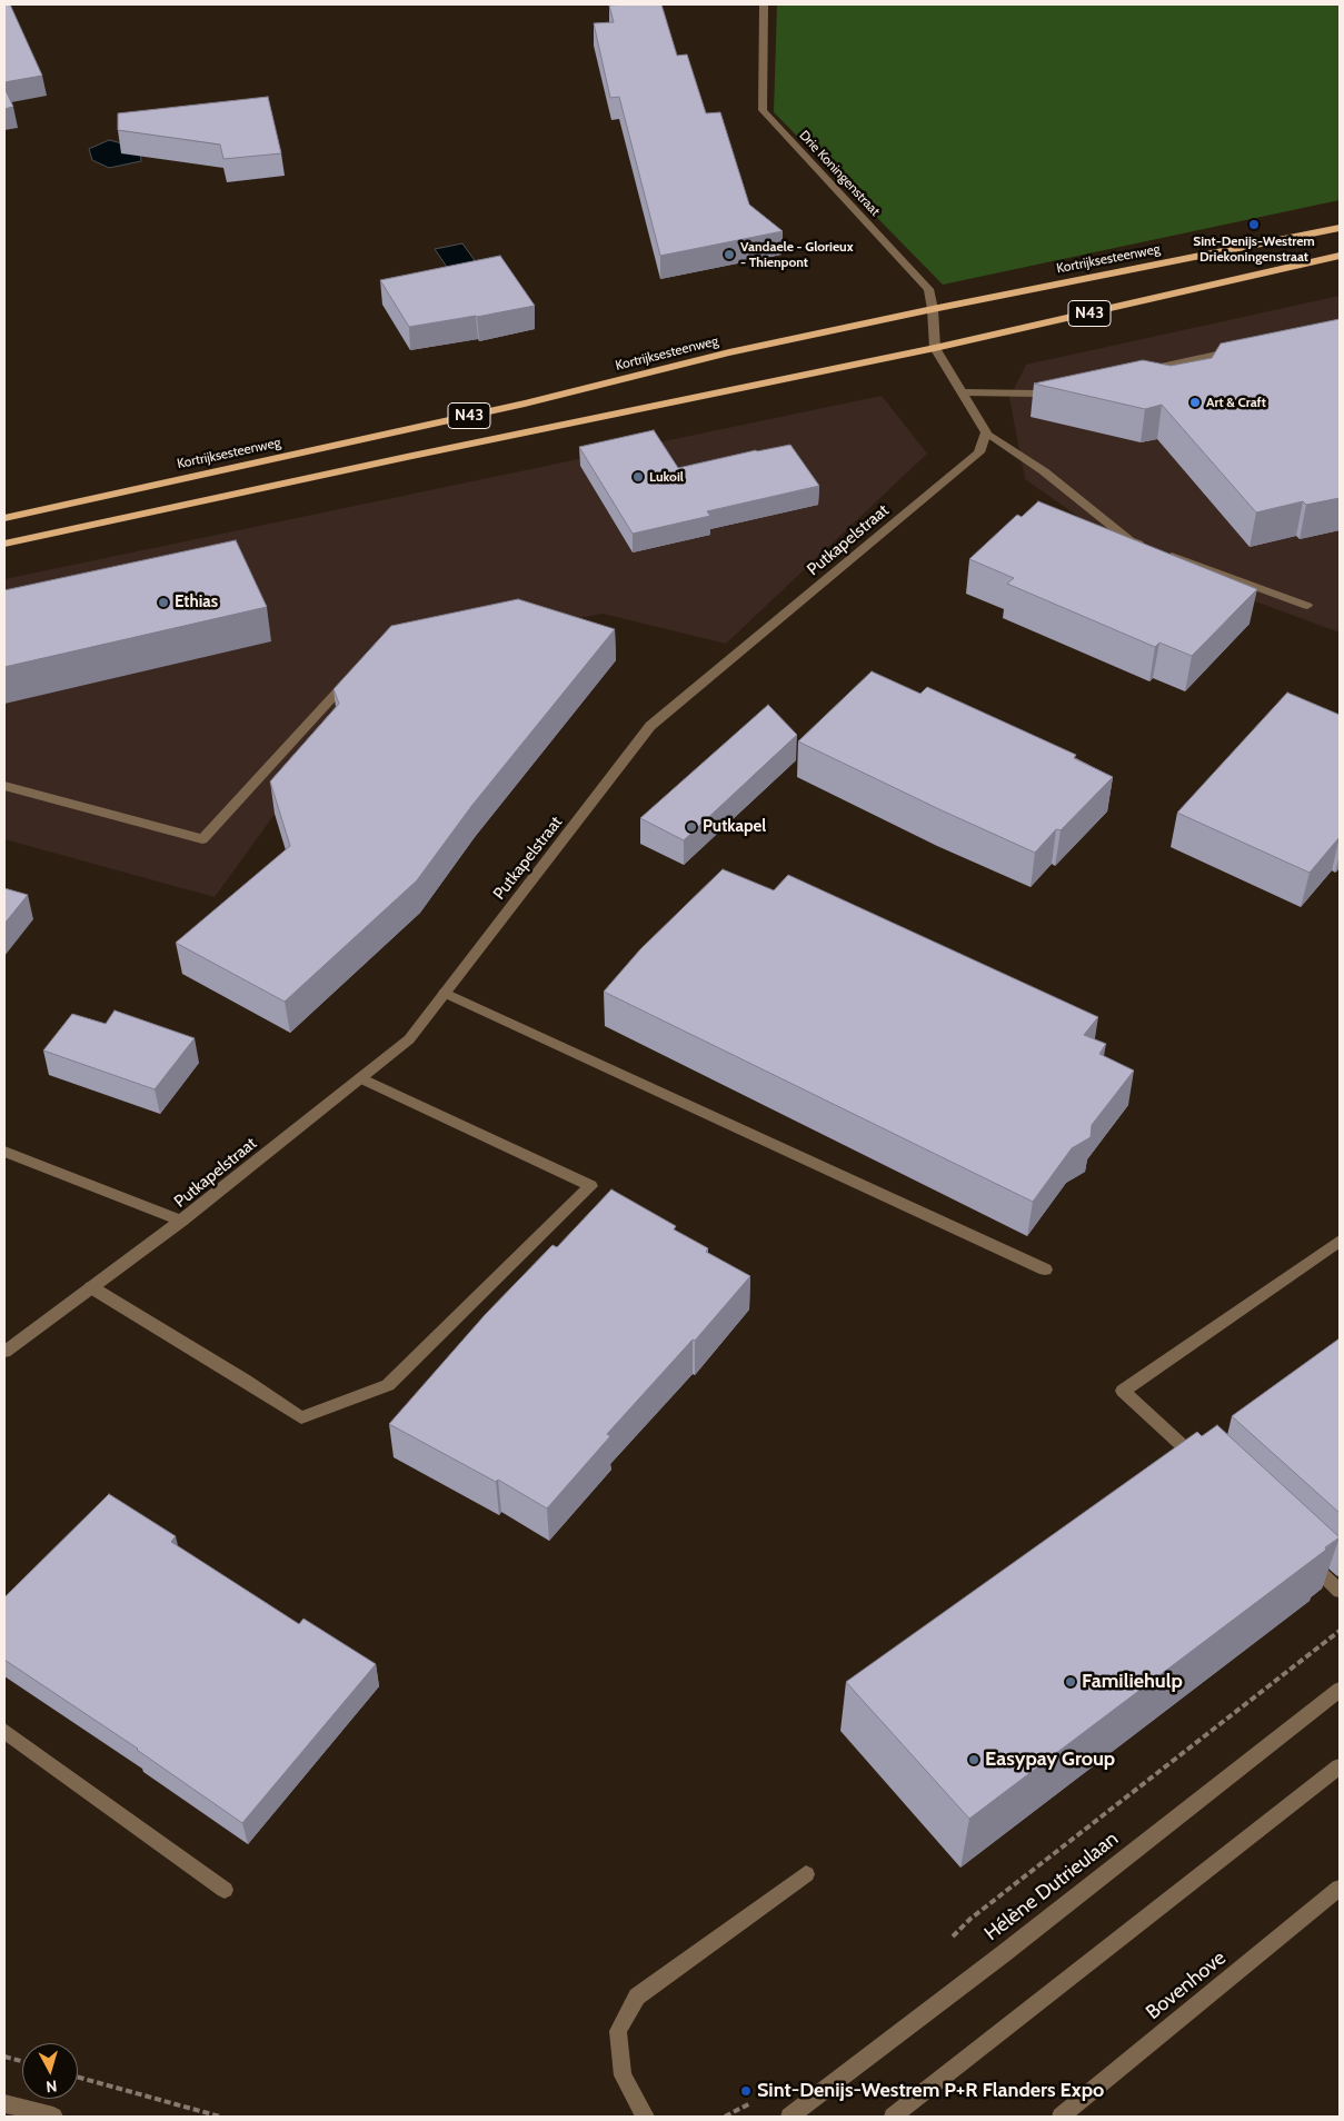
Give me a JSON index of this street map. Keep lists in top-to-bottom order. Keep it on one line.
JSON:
{"streets":{"main road":["Kortrijksesteenweg","N43"],"street":["Drie Koningenstraat","Putkapelstraat","Hélène Dutrieulaan","Bovenhove"]},"crossings":[["Drie Koningenstraat","Kortrijksesteenweg"],["Drie Koningenstraat","N43"]],"places":["Sint-Denijs-Westrem Driekoningenstraat","Vandaele - Glorieux - Thienpont","Art & Craft","Lukoil","Ethias","Putkapel","Familiehulp","Easypay Group","Sint-Denijs-Westrem P+R Flanders Expo"],"north":"bottom"}
